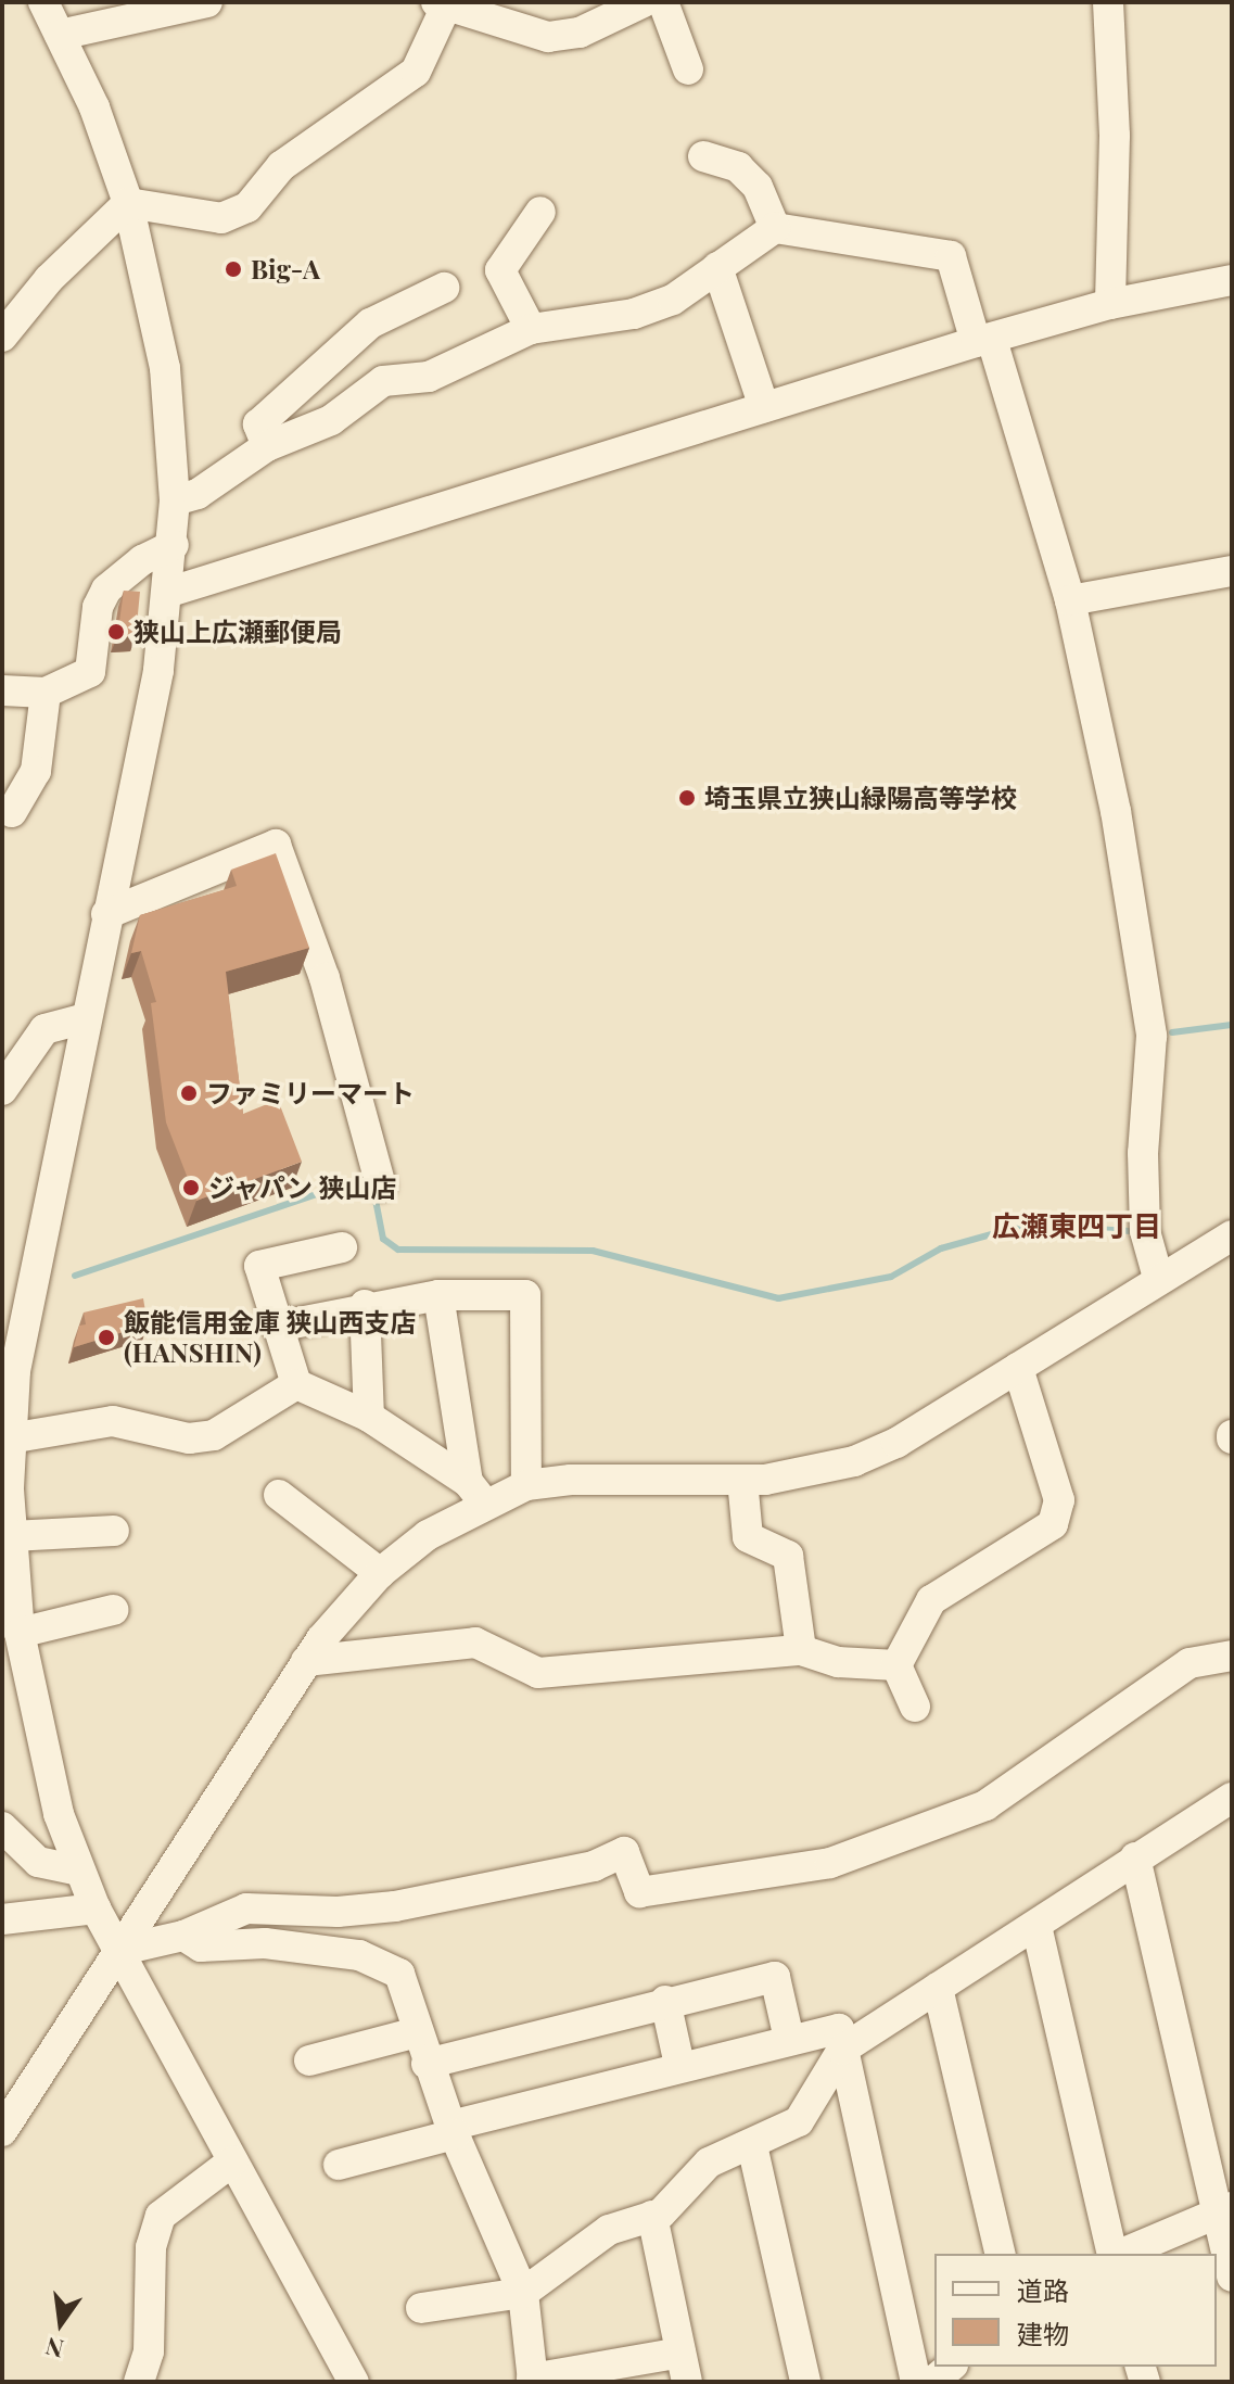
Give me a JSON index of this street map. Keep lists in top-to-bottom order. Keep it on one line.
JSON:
{"districts":["広瀬東四丁目"],"places":["Big-A","狭山上広瀬郵便局","埼玉県立狭山緑陽高等学校","ファミリーマート","ジャパン 狭山店","飯能信用金庫 狭山西支店 (HANSHIN)"],"legend":["道路","建物"],"north":"bottom"}
